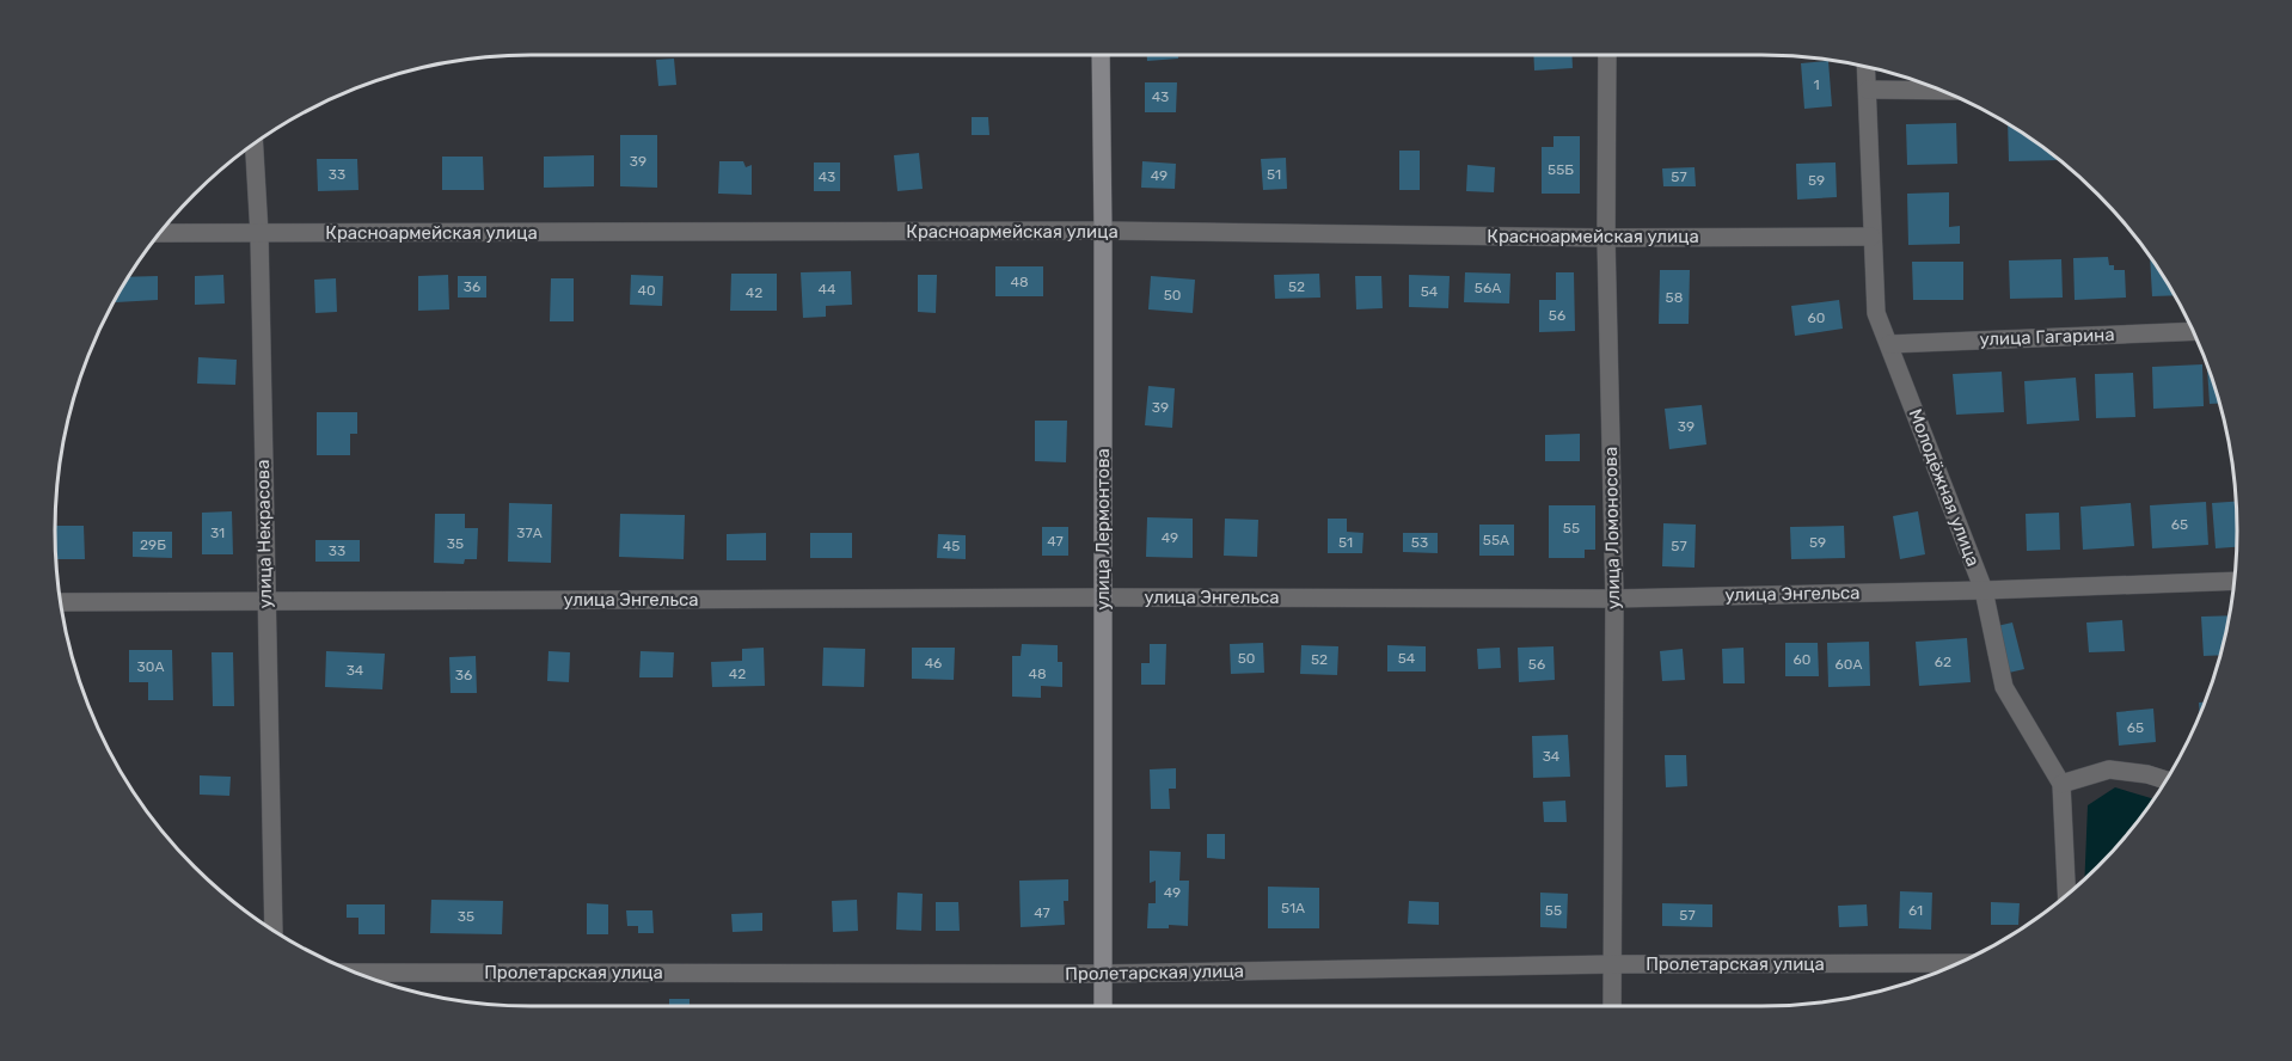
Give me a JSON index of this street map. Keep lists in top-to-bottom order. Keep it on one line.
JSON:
{"streets":{"street":["Красноармейская улица","улица Гагарина","Молодёжная улица","улица Ломоносова","улица Лермонтова","улица Некрасова","улица Энгельса","Пролетарская улица"]},"crossings":[["Красноармейская улица","Молодёжная улица"],["Красноармейская улица","улица Ломоносова"],["Красноармейская улица","улица Лермонтова"],["Красноармейская улица","улица Некрасова"],["улица Гагарина","Молодёжная улица"],["Молодёжная улица","улица Энгельса"],["улица Ломоносова","улица Энгельса"],["улица Ломоносова","Пролетарская улица"],["улица Лермонтова","улица Энгельса"],["улица Лермонтова","Пролетарская улица"],["улица Некрасова","улица Энгельса"]],"house_numbers":["1","43","39","55Б","33","51","49","43","57","59","48","36","52","56А","44","40","54","42","50","58","56","60","39","39","65","55","31","37А","49","55А","47","51","53","59","35","29Б","45","57","33","50","54","52","60","62","46","56","60А","30А","34","42","48","36","65","34","49","51А","55","61","47","57","35"]}
